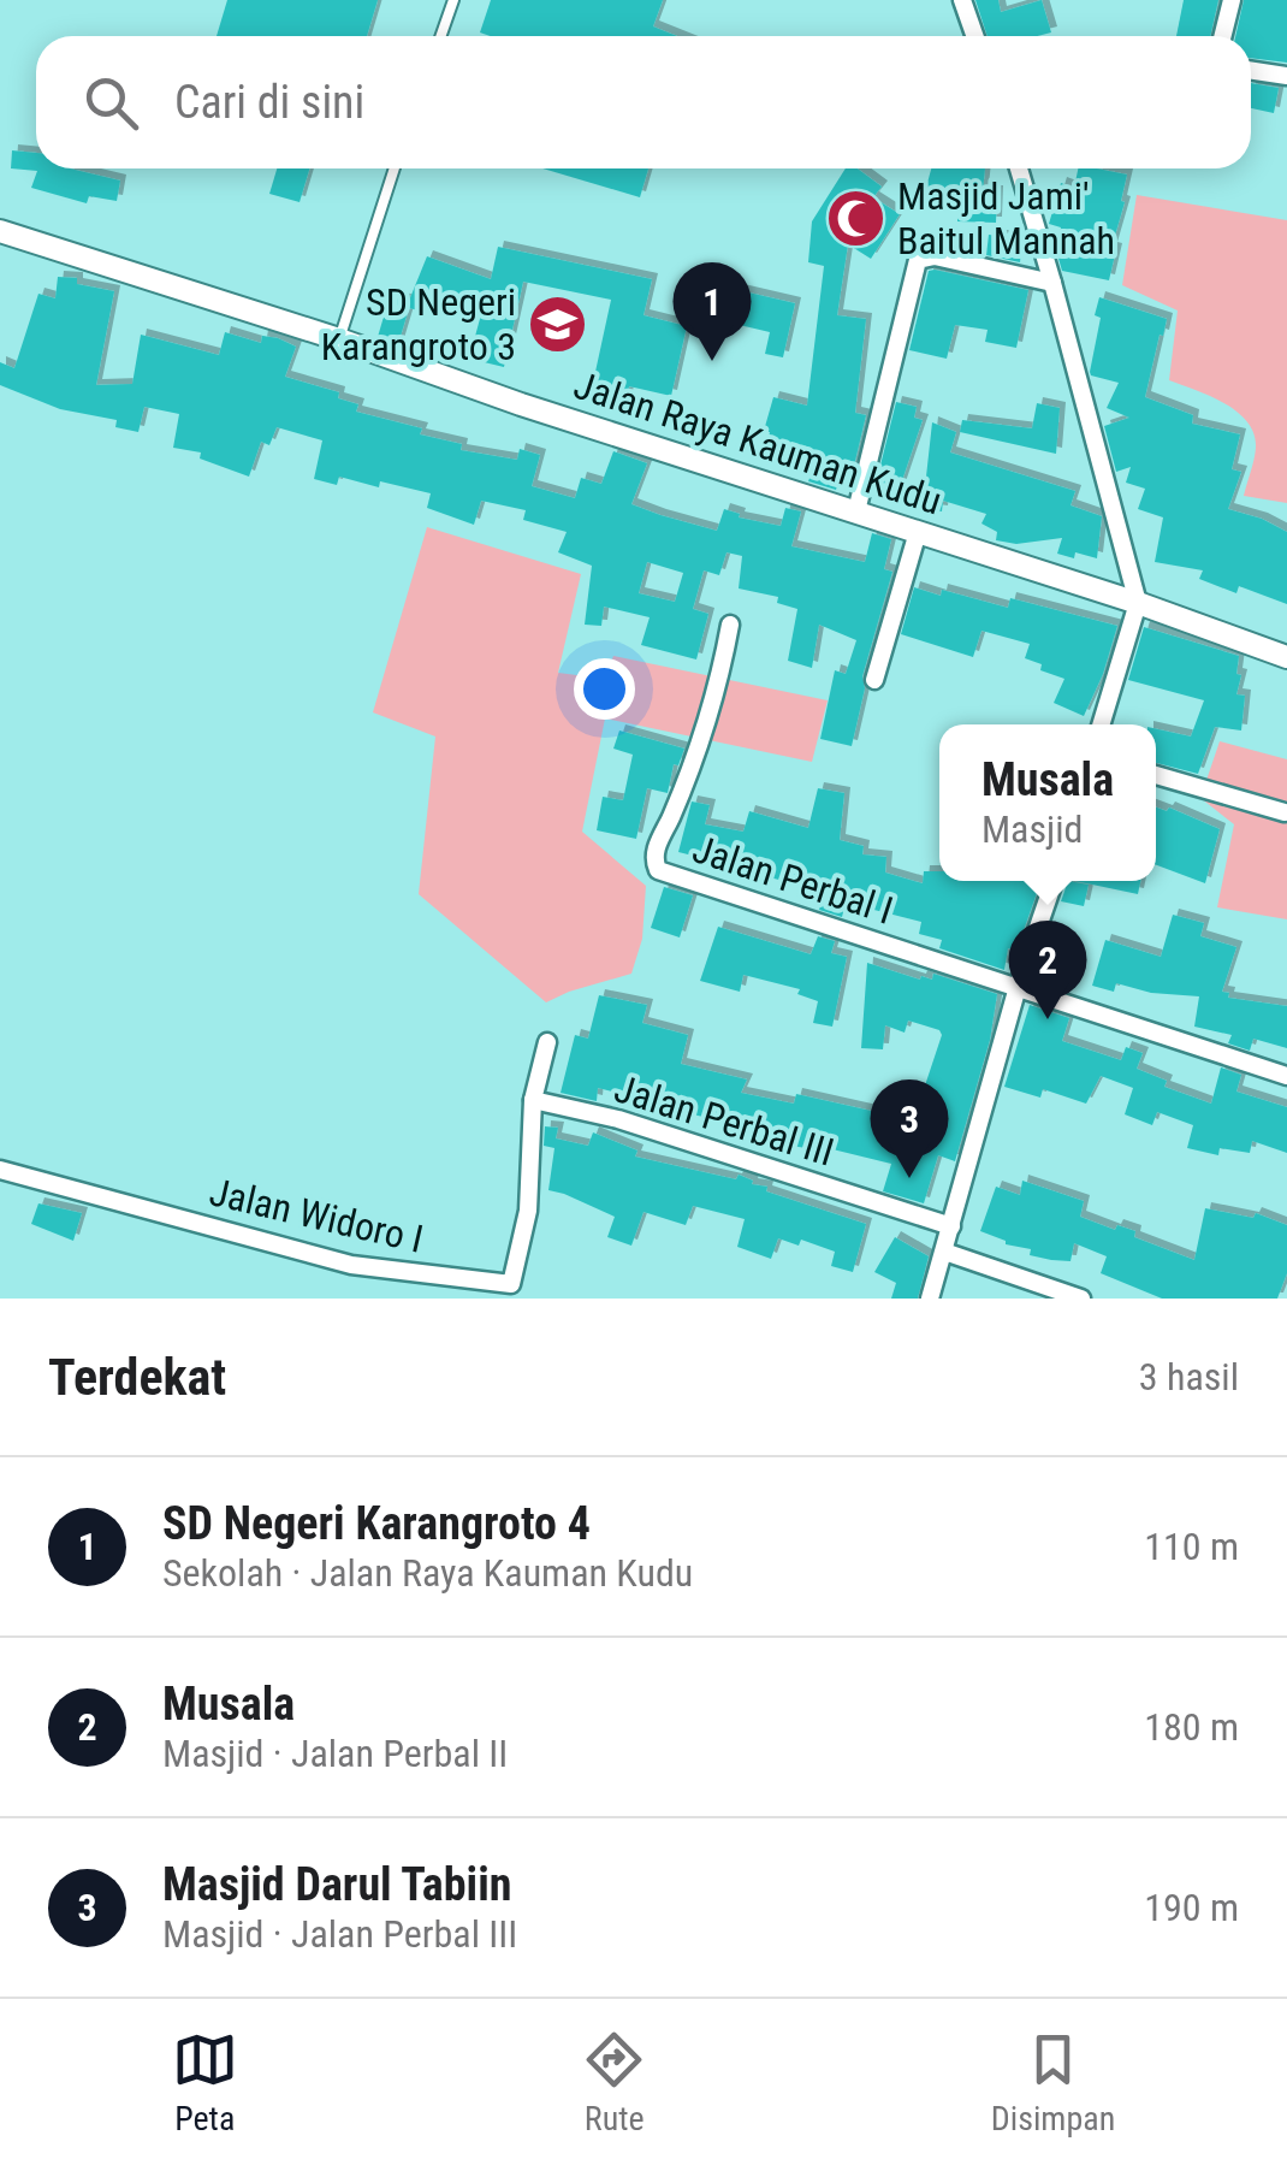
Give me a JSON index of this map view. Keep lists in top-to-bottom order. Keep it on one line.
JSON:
{"streets":{"street":["Jalan Raya Kauman Kudu","Jalan Perbal I","Jalan Perbal III","Jalan Widoro I"]},"crossings":[["Jalan Perbal III","Jalan Widoro I"]],"places":{"mosque":["Masjid Jami' Baitul Mannah"],"school or university":["SD Negeri Karangroto 3"]},"page":{"search":"Cari di sini","pins":["1","2","3"],"popup":["Musala","Masjid"],"heading":["Terdekat","3 hasil"],"list":[{"mark":"1","name":"SD Negeri Karangroto 4","note":"Sekolah · Jalan Raya Kauman Kudu","value":"110 m"},{"mark":"2","name":"Musala","note":"Masjid · Jalan Perbal II","value":"180 m"},{"mark":"3","name":"Masjid Darul Tabiin","note":"Masjid · Jalan Perbal III","value":"190 m"}],"nav":["Peta","Rute","Disimpan"]}}
